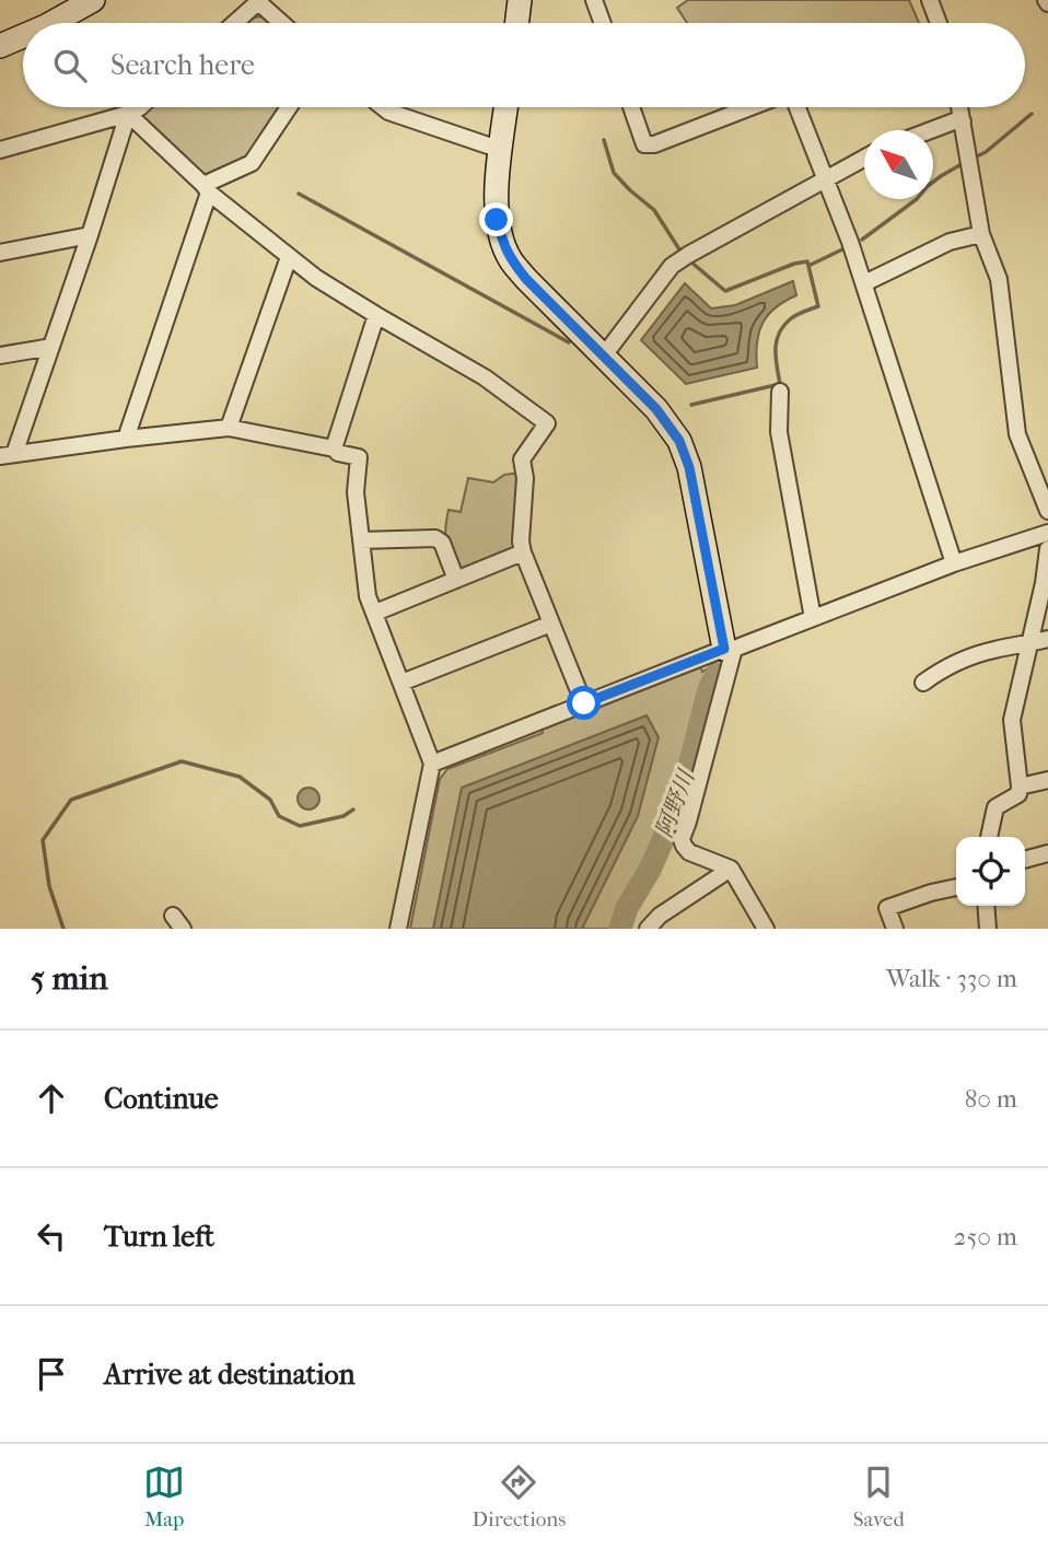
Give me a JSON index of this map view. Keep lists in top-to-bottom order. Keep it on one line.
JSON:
{"water":["阿野川"],"north":"top left","page":{"search":"Search here","heading":["5 min","Walk · 330 m"],"list":[["Continue","80 m"],["Turn left","250 m"],"Arrive at destination"],"nav":["Map","Directions","Saved"]}}
